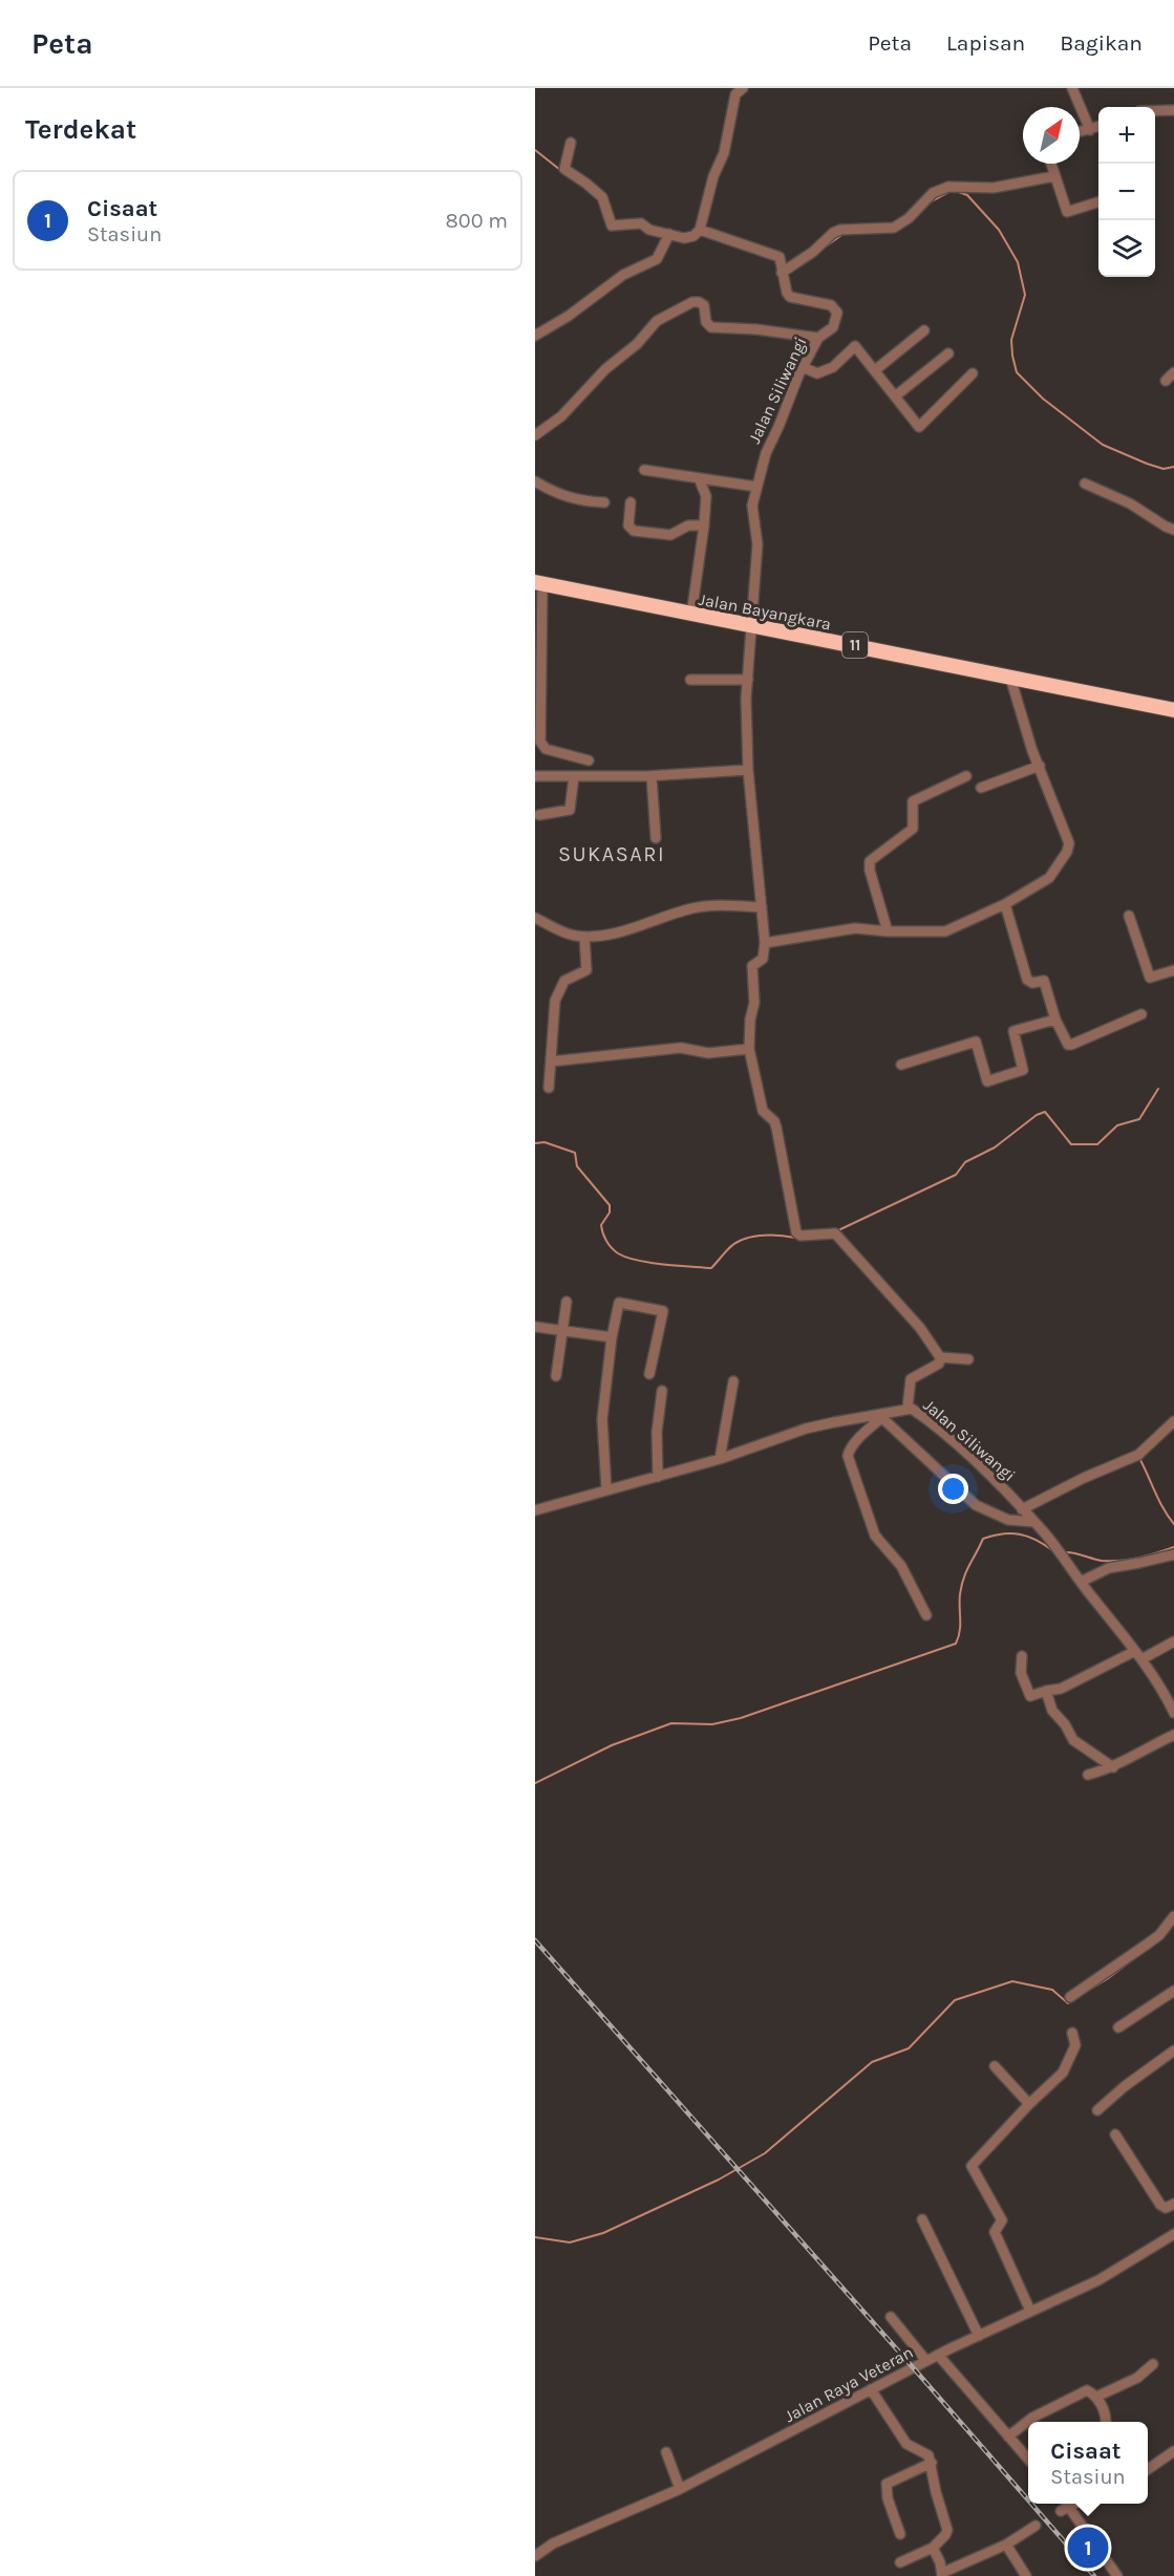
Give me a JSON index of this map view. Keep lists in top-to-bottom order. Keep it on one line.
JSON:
{"streets":{"highway":["Jalan Bayangkara","11"],"street":["Jalan Siliwangi","Jalan Raya Veteran"]},"crossings":[["Jalan Siliwangi","Jalan Bayangkara"]],"districts":["SUKASARI"],"north":"top right","page":{"header":"Peta","nav":["Peta","Lapisan","Bagikan"],"heading":"Terdekat","map_buttons":["+","−"],"list":[{"mark":"1","name":"Cisaat","note":"Stasiun","value":"800 m"}],"popup":["Cisaat","Stasiun"],"pins":"1"}}
